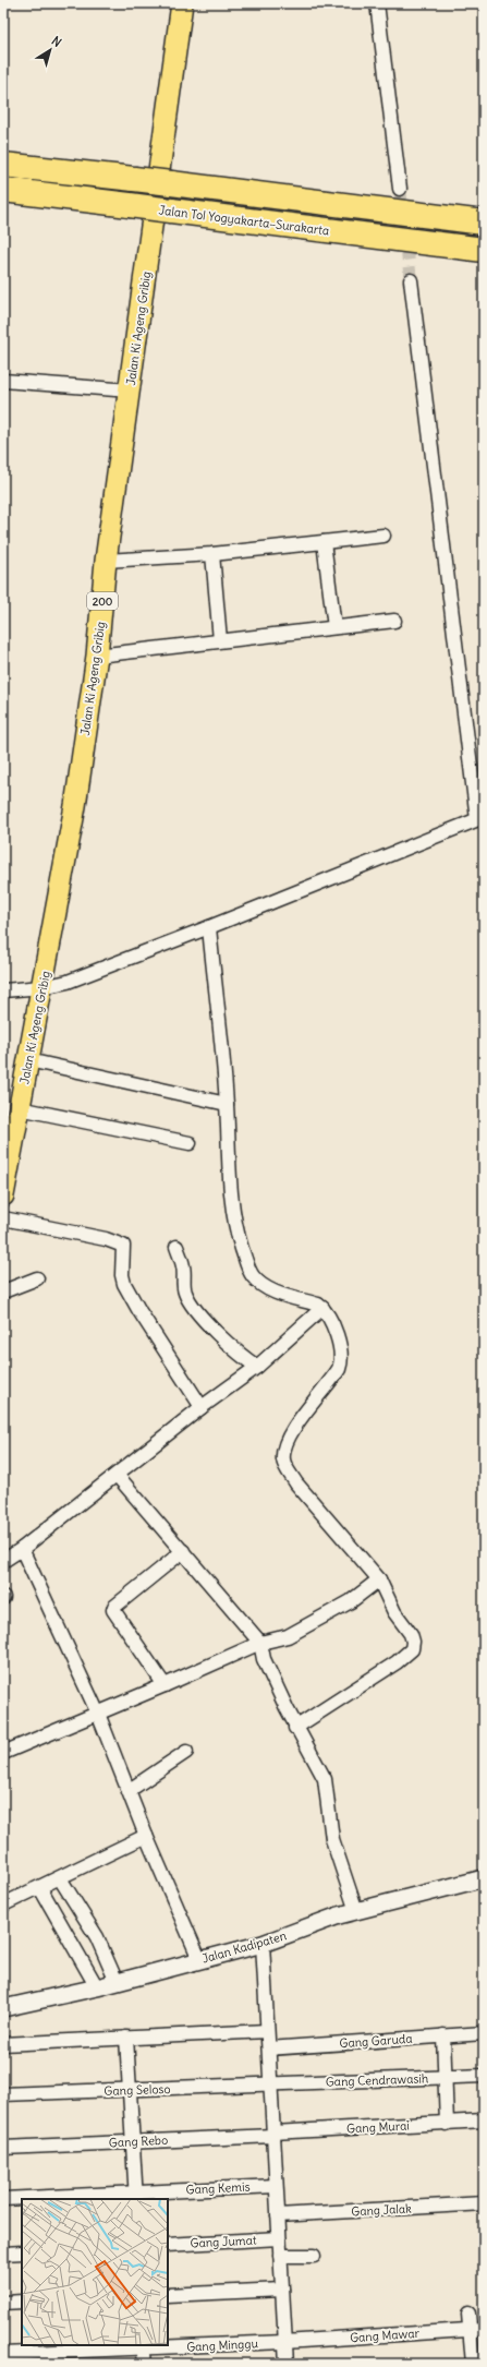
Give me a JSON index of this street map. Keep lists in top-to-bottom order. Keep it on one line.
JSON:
{"streets":{"highway":["Jalan Tol Yogyakarta–Surakarta"],"main road":["Jalan Ki Ageng Gribig","200"],"street":["Jalan Kadipaten","Gang Garuda","Gang Cendrawasih","Gang Seloso","Gang Murai","Gang Rebo","Gang Kemis","Gang Jalak","Gang Jumat","Gang Mawar","Gang Minggu"]},"crossings":[["Gang Cendrawasih","Gang Seloso"],["Gang Murai","Gang Rebo"],["Gang Mawar","Gang Minggu"]],"north":"top right"}
